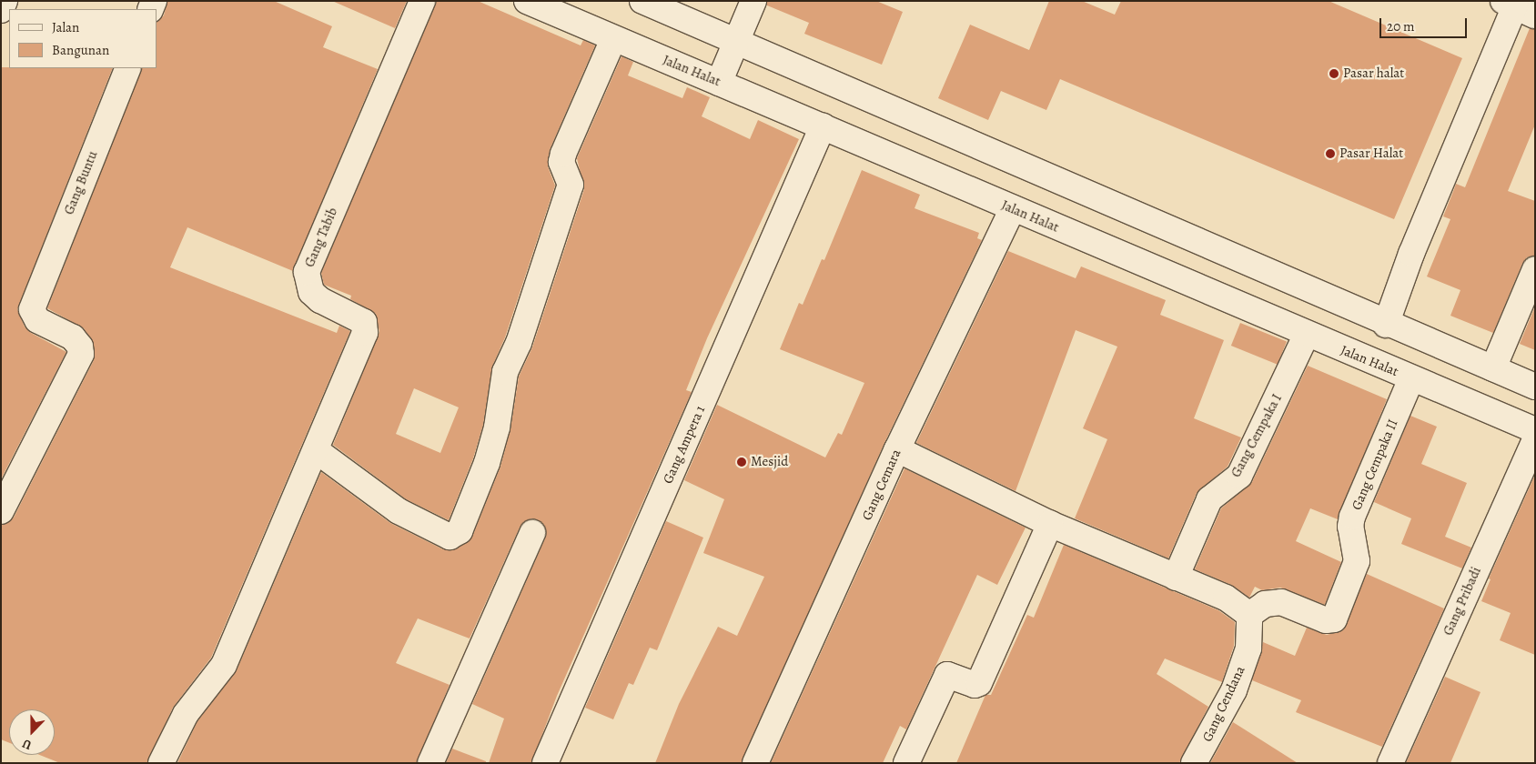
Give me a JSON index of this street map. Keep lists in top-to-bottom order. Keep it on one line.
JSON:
{"streets":{"street":["Jalan Halat","Gang Buntu","Gang Tabib","Gang Cempaka I","Gang Ampera 1","Gang Cempaka II","Gang Cemara","Gang Pribadi","Gang Cendana"]},"crossings":[["Jalan Halat","Gang Cempaka I"],["Jalan Halat","Gang Ampera 1"],["Jalan Halat","Gang Cempaka II"],["Jalan Halat","Gang Cemara"],["Gang Cempaka II","Gang Cendana"]],"places":["Pasar halat","Pasar Halat","Mesjid"],"legend":["Jalan","Bangunan"],"scale_bar":"20 m","north":"bottom"}
